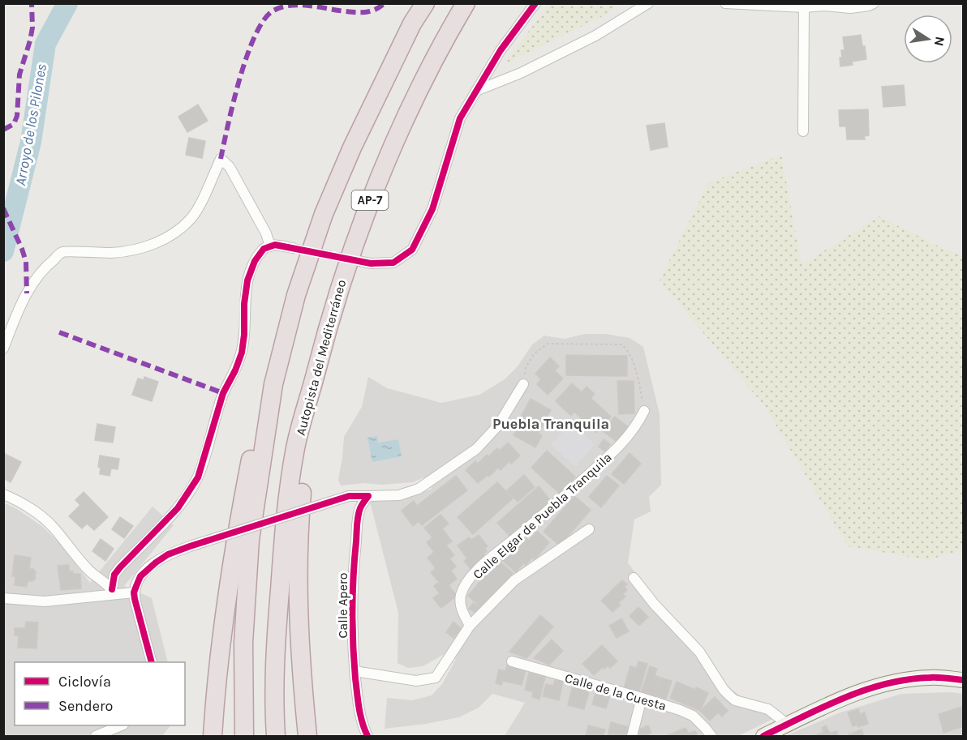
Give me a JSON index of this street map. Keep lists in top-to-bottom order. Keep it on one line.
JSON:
{"streets":{"highway":["AP-7","Autopista del Mediterráneo"],"street":["Calle Elgar de Puebla Tranquila","Calle Apero","Calle de la Cuesta"]},"districts":["Puebla Tranquila"],"water":["Arroyo de los Pilones"],"legend":["Ciclovía","Sendero"],"north":"right"}
